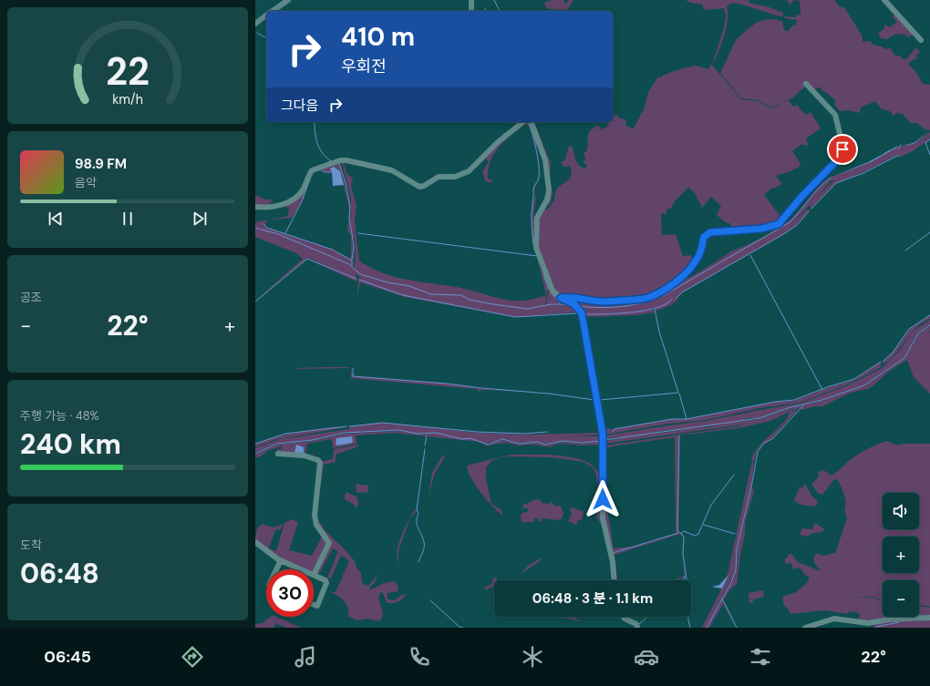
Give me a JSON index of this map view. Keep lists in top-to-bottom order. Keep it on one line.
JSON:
{"page":{"turn":["410 m","우회전"],"then":"그다음","song":["98.9 FM","음악"],"tile":["공조",["주행 가능 · 48%","240 km"],["도착","06:48"]],"heat":["−","22°","+"],"map_buttons":["+","−"],"limit":"30","trip":"06:48 · 3 분 · 1.1 km","tabs":["06:45","22°"],"gauge":["22","km/h"]}}
